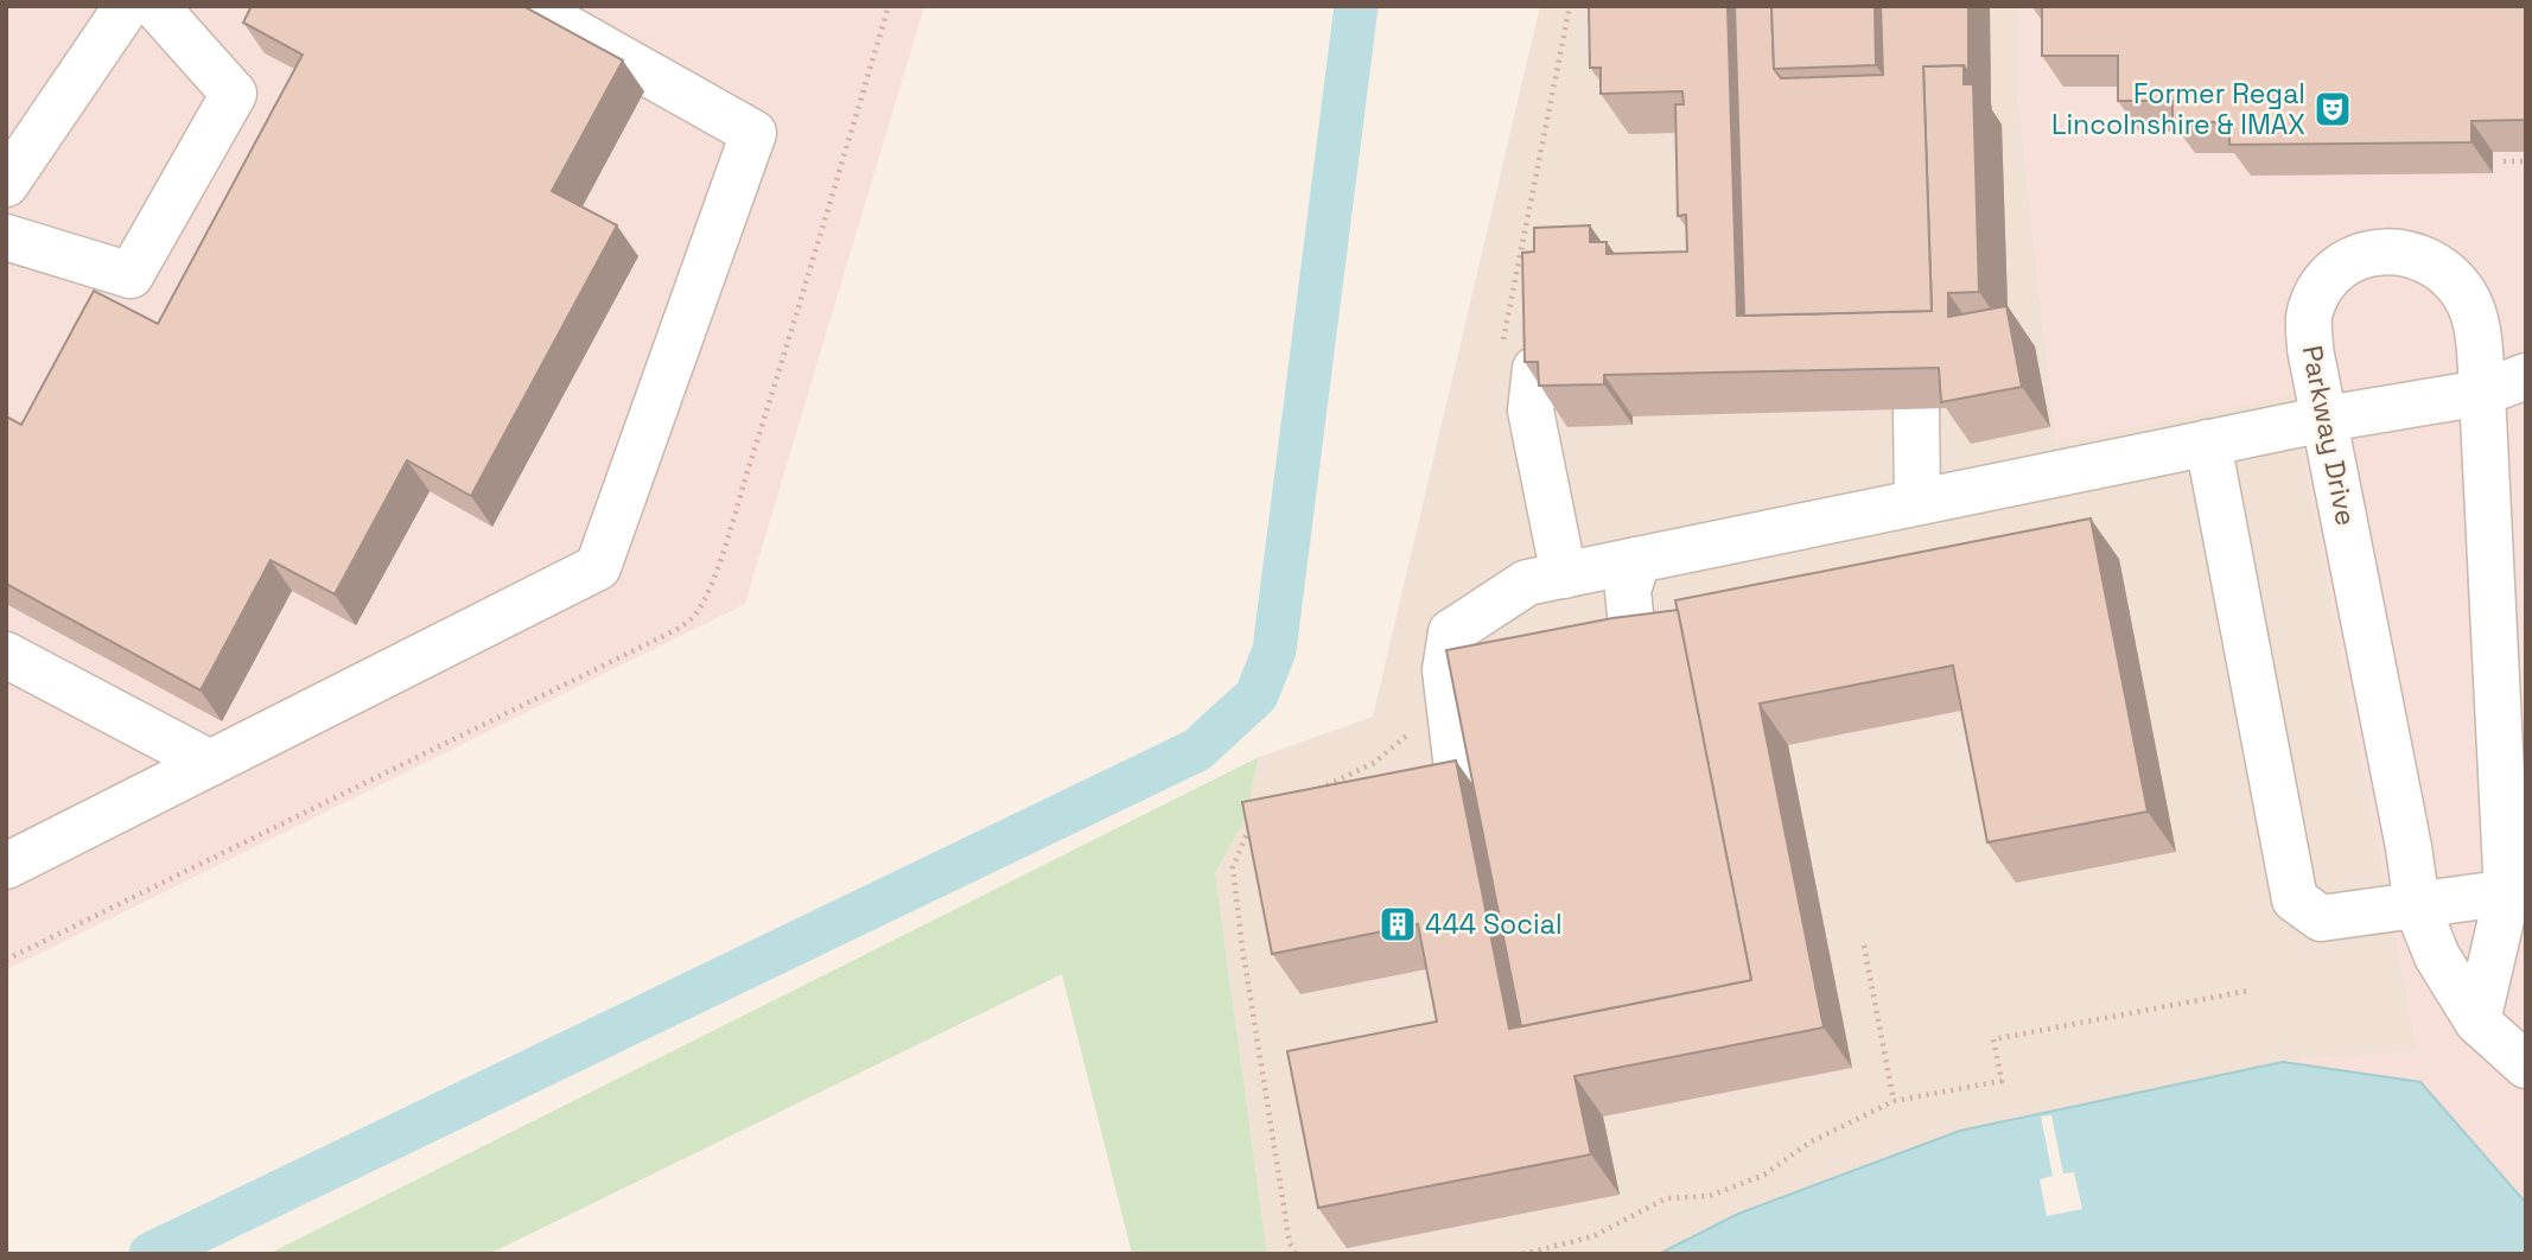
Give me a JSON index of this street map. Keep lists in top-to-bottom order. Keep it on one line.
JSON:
{"streets":{"street":["Parkway Drive"]},"places":{"theatre":["Former Regal Lincolnshire & IMAX"],"building":["444 Social"]}}
